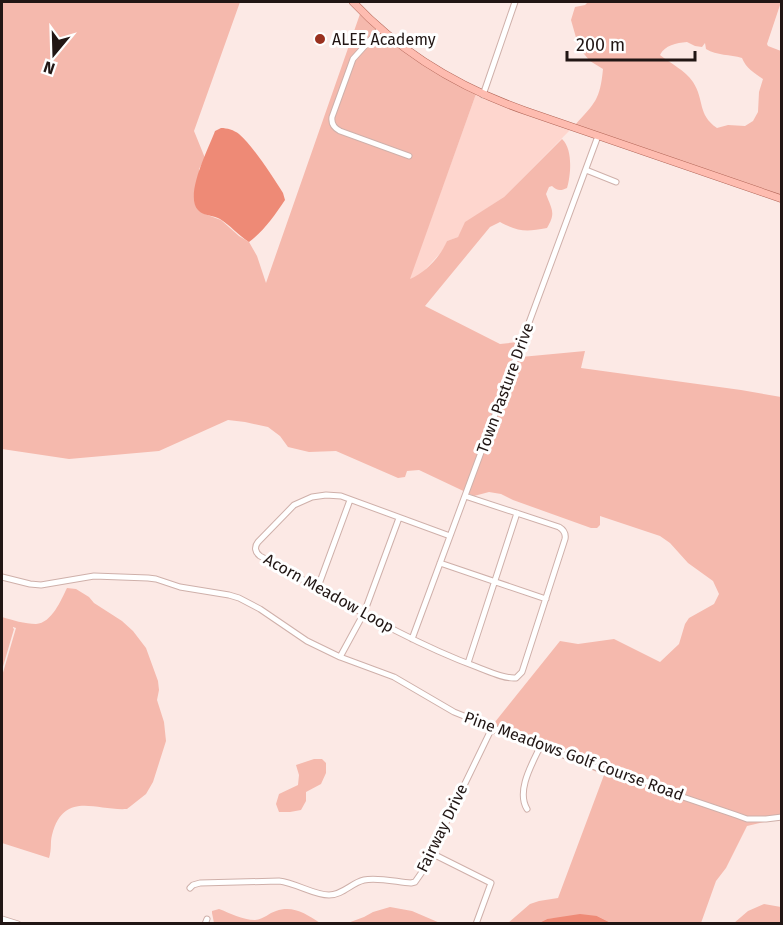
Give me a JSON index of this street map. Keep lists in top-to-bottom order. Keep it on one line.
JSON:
{"streets":{"street":["Town Pasture Drive","Acorn Meadow Loop","Pine Meadows Golf Course Road","Fairway Drive"]},"crossings":[["Town Pasture Drive","Acorn Meadow Loop"],["Pine Meadows Golf Course Road","Fairway Drive"]],"places":["ALEE Academy"],"scale_bar":"200 m","north":"bottom"}
